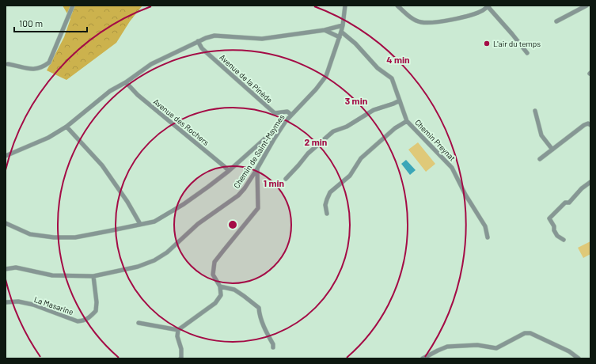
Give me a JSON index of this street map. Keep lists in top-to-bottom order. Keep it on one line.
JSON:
{"streets":{"street":["Avenue de la Pinède","Avenue des Rochers","Chemin Preynat","Chemin de Saint-Maymes","La Masarine"]},"crossings":[["Avenue de la Pinède","Chemin de Saint-Maymes"],["Chemin Preynat","Chemin de Saint-Maymes"],["Chemin de Saint-Maymes","La Masarine"]],"places":["L'air du temps"],"scale_bar":"100 m","rings":["4 min","3 min","2 min","1 min"]}
